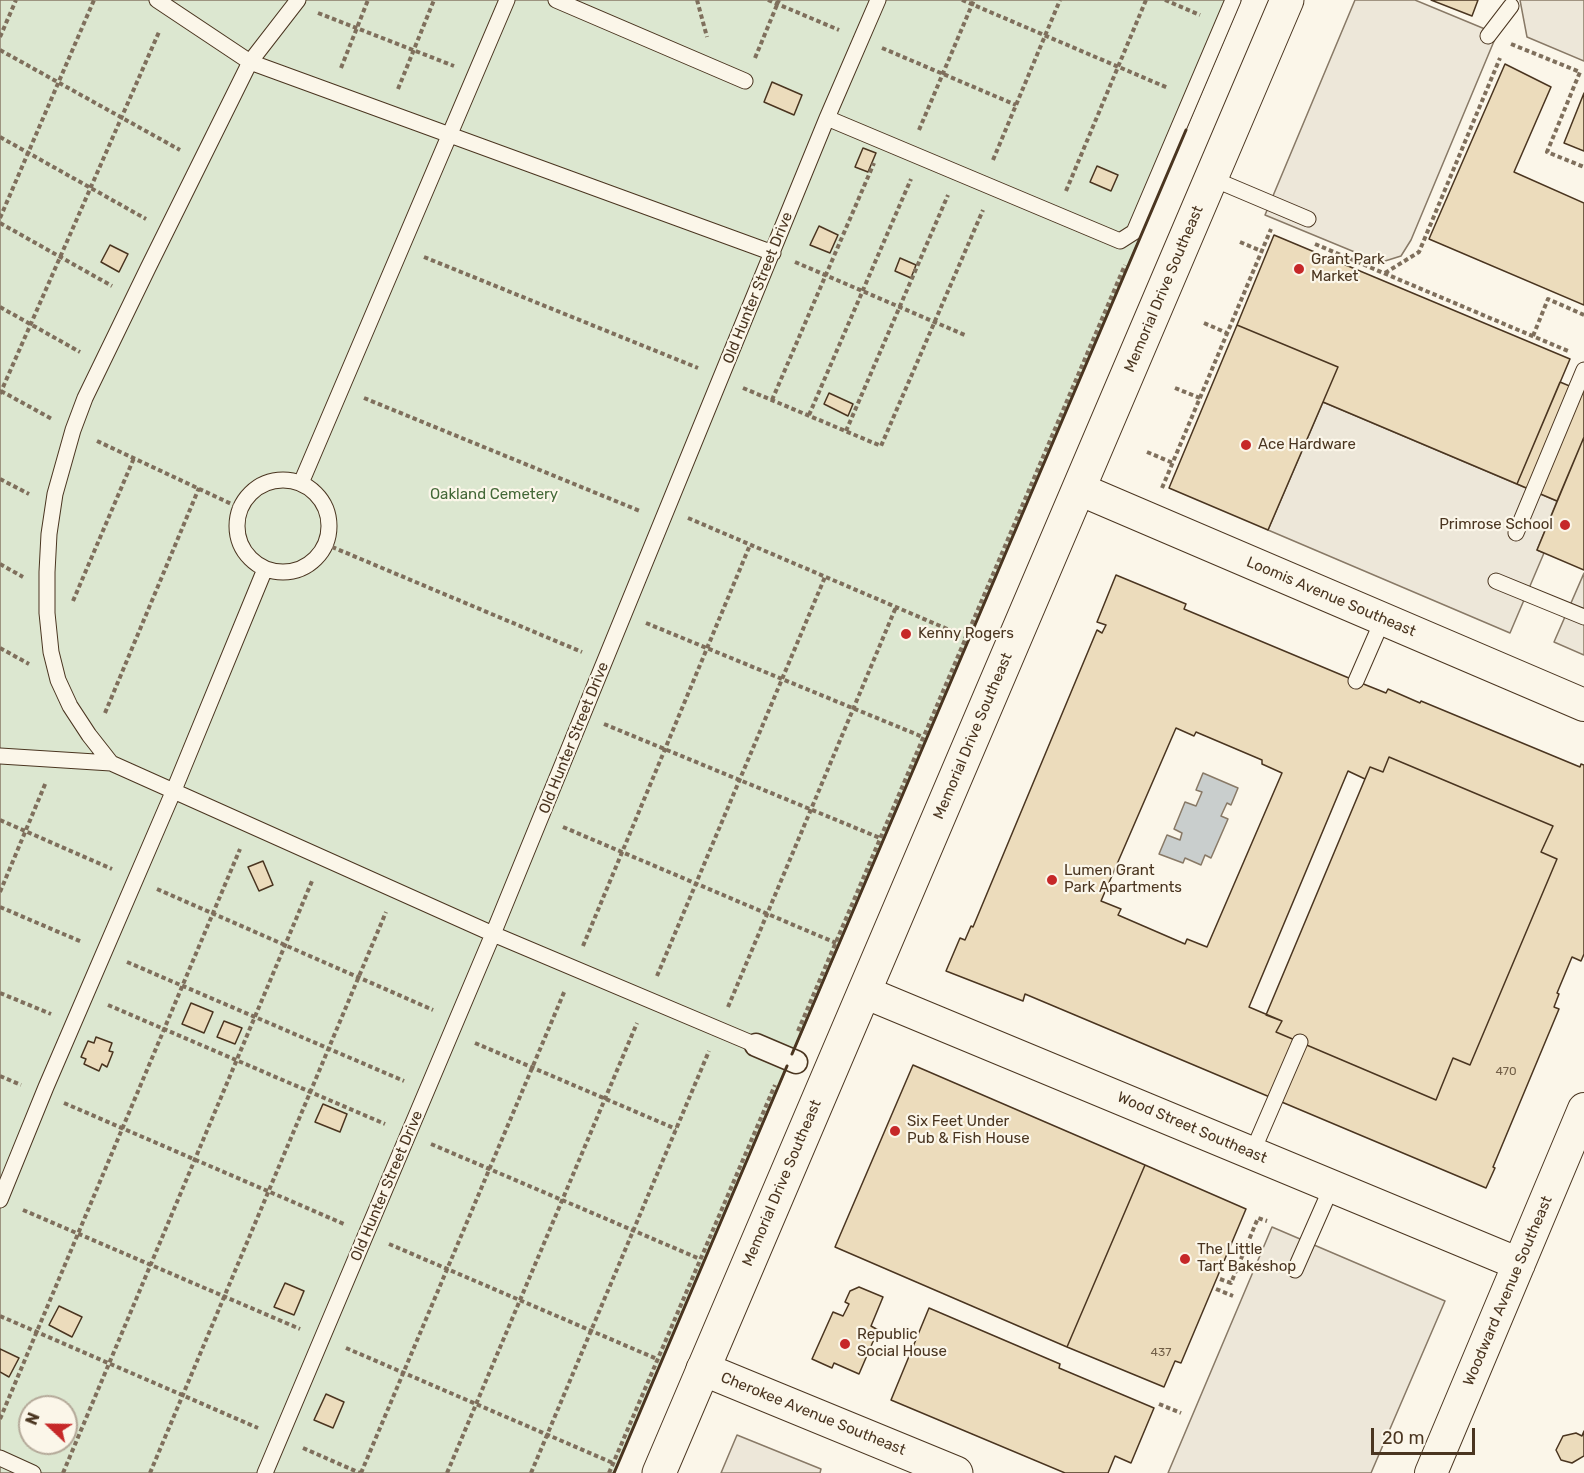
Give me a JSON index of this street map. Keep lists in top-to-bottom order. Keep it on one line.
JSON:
{"streets":{"main road":["Memorial Drive Southeast","Cherokee Avenue Southeast"],"street":["Loomis Avenue Southeast","Wood Street Southeast","Woodward Avenue Southeast"],"lane":["Old Hunter Street Drive"]},"crossings":[["Memorial Drive Southeast","Loomis Avenue Southeast"],["Memorial Drive Southeast","Wood Street Southeast"],["Memorial Drive Southeast","Cherokee Avenue Southeast"],["Wood Street Southeast","Woodward Avenue Southeast"]],"parks":["Oakland Cemetery"],"places":["Grant Park Market","Ace Hardware","Primrose School","Kenny Rogers","Lumen Grant Park Apartments","Six Feet Under Pub & Fish House","The Little Tart Bakeshop","Republic Social House"],"house_numbers":["470","437"],"scale_bar":"20 m","north":"left"}
